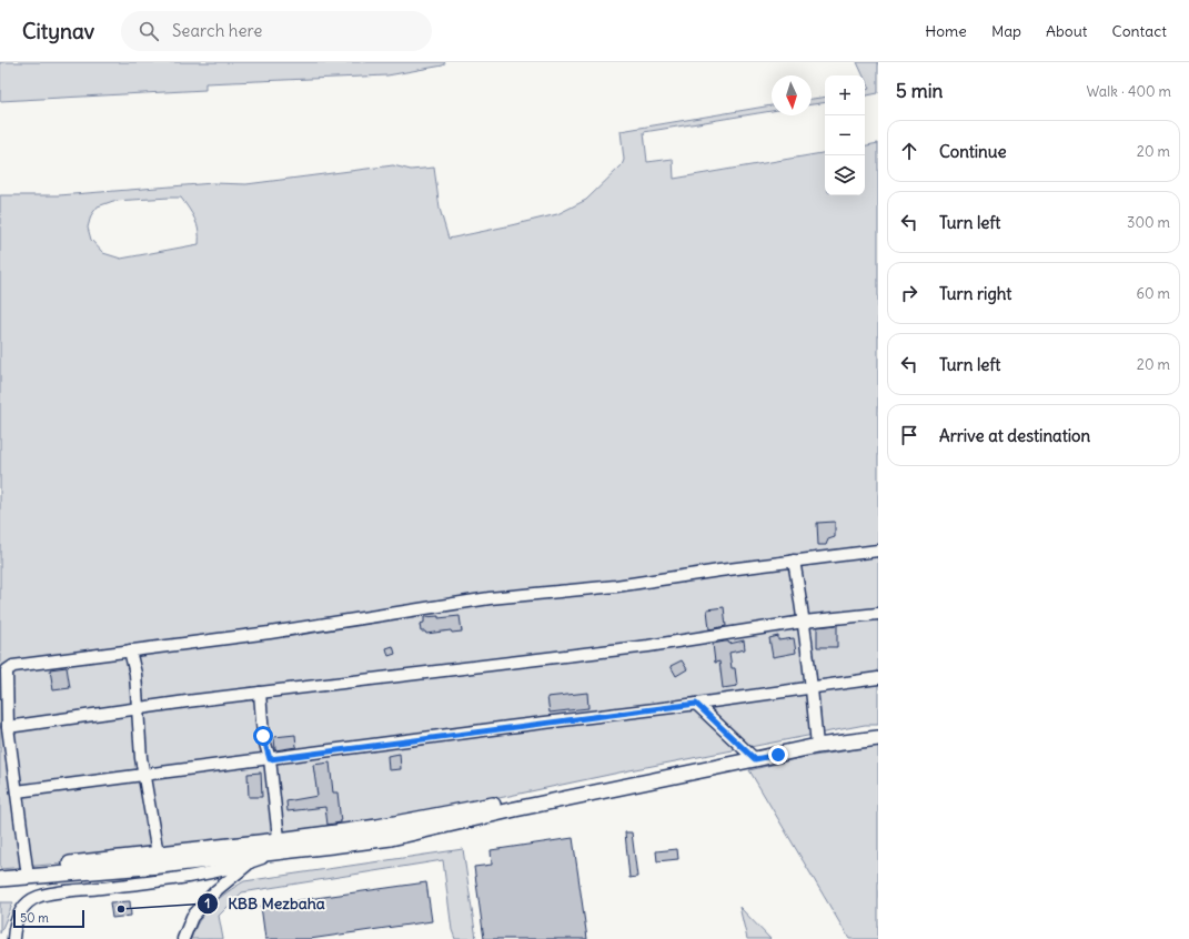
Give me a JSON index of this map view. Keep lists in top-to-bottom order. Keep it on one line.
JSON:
{"places":["KBB Mezbaha"],"scale_bar":"50 m","north":"bottom","page":{"header":"Citynav","search":"Search here","nav":["Home","Map","About","Contact"],"heading":["5 min","Walk · 400 m"],"map_buttons":["+","−"],"list":[["Continue","20 m"],["Turn left","300 m"],["Turn right","60 m"],["Turn left","20 m"],"Arrive at destination"],"scale":"50 m"}}
